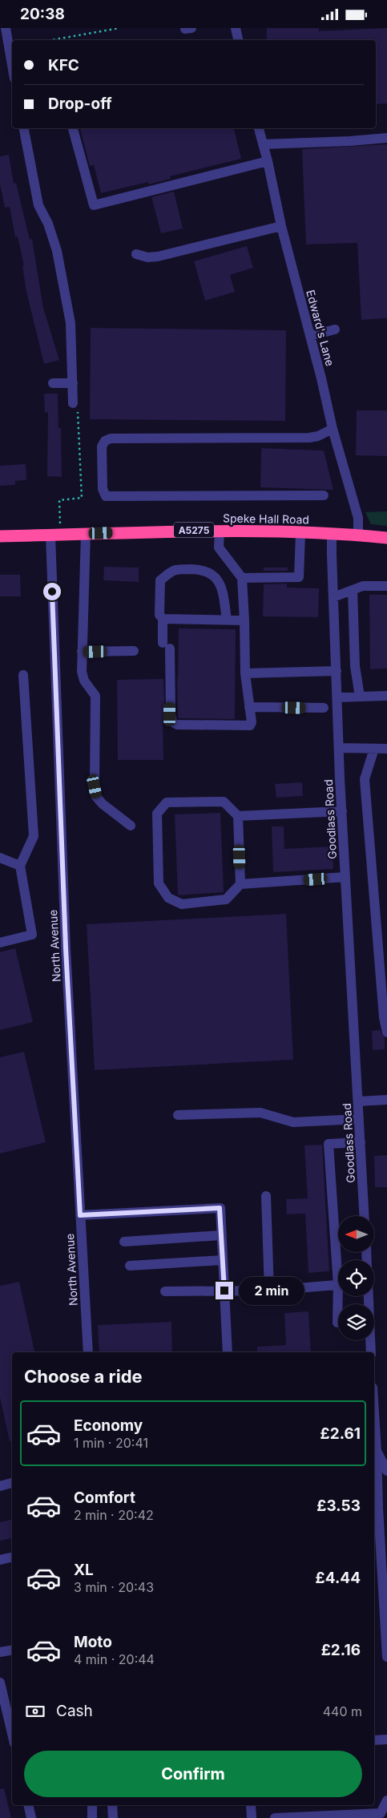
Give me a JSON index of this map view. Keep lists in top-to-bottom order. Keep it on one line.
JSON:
{"streets":{"highway":["Speke Hall Road","A5275"],"street":["Edward's Lane","Goodlass Road","North Avenue"]},"crossings":[["Edward's Lane","Speke Hall Road"],["Speke Hall Road","Goodlass Road"],["Speke Hall Road","North Avenue"]],"north":"left","page":{"status":"20:38","banner":["KFC","Drop-off"],"bubble":"2 min","heading":"Choose a ride","list":[{"name":"Economy","note":"1 min · 20:41","value":"£2.61"},{"name":"Comfort","note":"2 min · 20:42","value":"£3.53"},{"name":"XL","note":"3 min · 20:43","value":"£4.44"},{"name":"Moto","note":"4 min · 20:44","value":"£2.16"}],"pay":["Cash","440 m"],"buttons":"Confirm"}}
